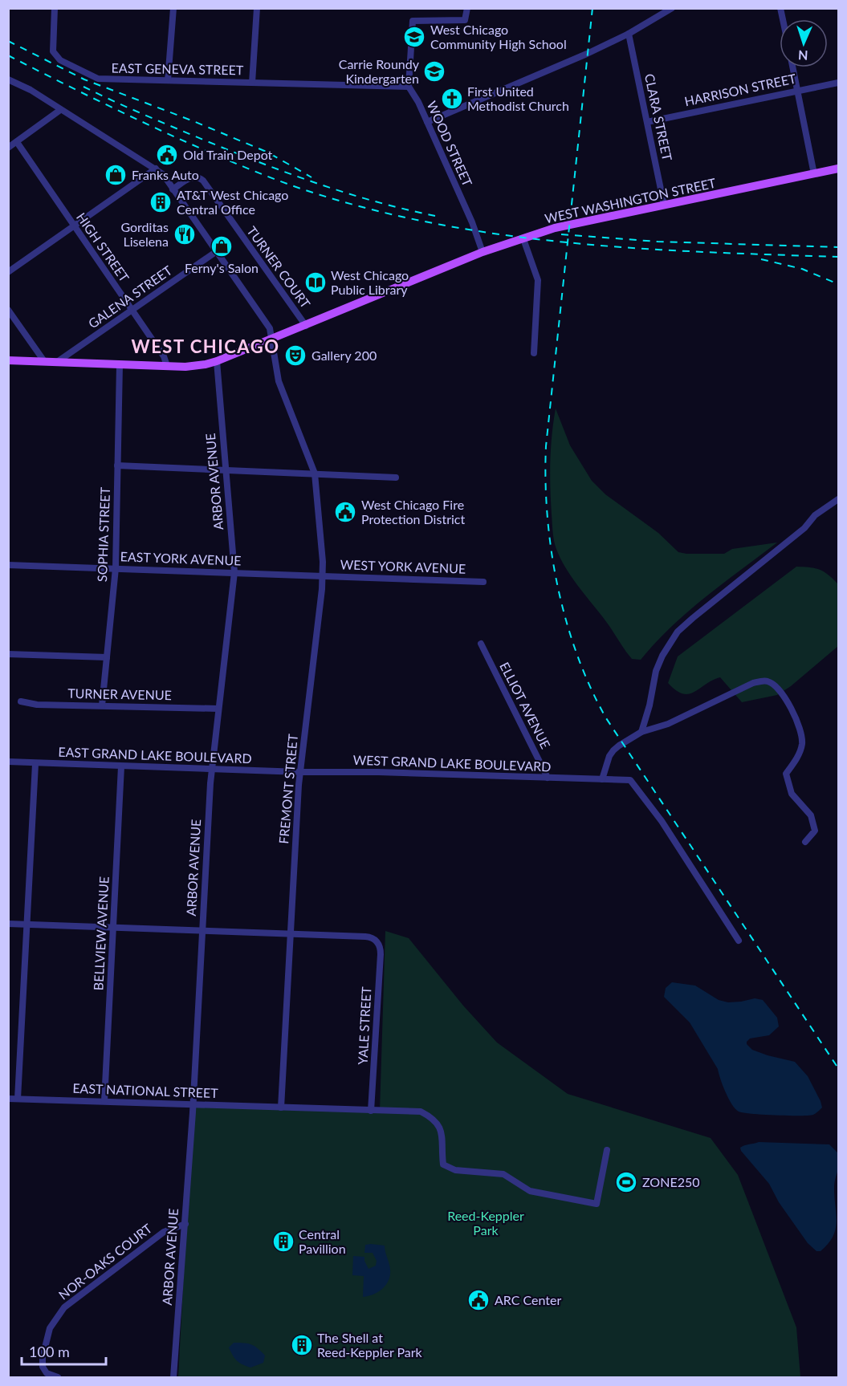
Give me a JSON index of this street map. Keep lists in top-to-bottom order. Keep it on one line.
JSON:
{"streets":{"main road":["WEST WASHINGTON STREET"],"street":["EAST GENEVA STREET","HARRISON STREET","CLARA STREET","WOOD STREET","HIGH STREET","TURNER COURT","GALENA STREET","ARBOR AVENUE","SOPHIA STREET","EAST YORK AVENUE","WEST YORK AVENUE","TURNER AVENUE","ELLIOT AVENUE","EAST GRAND LAKE BOULEVARD","WEST GRAND LAKE BOULEVARD","FREMONT STREET","BELLVIEW AVENUE","YALE STREET","EAST NATIONAL STREET","NOR-OAKS COURT"]},"crossings":[["EAST GENEVA STREET","WOOD STREET"],["HARRISON STREET","CLARA STREET"],["CLARA STREET","WEST WASHINGTON STREET"],["WOOD STREET","WEST WASHINGTON STREET"],["WEST WASHINGTON STREET","HIGH STREET"],["WEST WASHINGTON STREET","TURNER COURT"],["WEST WASHINGTON STREET","GALENA STREET"],["WEST WASHINGTON STREET","ARBOR AVENUE"],["WEST WASHINGTON STREET","SOPHIA STREET"],["WEST WASHINGTON STREET","FREMONT STREET"],["HIGH STREET","GALENA STREET"],["TURNER COURT","FREMONT STREET"],["GALENA STREET","FREMONT STREET"],["ARBOR AVENUE","EAST YORK AVENUE"],["ARBOR AVENUE","TURNER AVENUE"],["ARBOR AVENUE","EAST GRAND LAKE BOULEVARD"],["ARBOR AVENUE","EAST NATIONAL STREET"],["ARBOR AVENUE","NOR-OAKS COURT"],["SOPHIA STREET","EAST YORK AVENUE"],["SOPHIA STREET","TURNER AVENUE"],["EAST YORK AVENUE","WEST YORK AVENUE"],["EAST YORK AVENUE","FREMONT STREET"],["WEST YORK AVENUE","FREMONT STREET"],["ELLIOT AVENUE","WEST GRAND LAKE BOULEVARD"],["EAST GRAND LAKE BOULEVARD","WEST GRAND LAKE BOULEVARD"],["EAST GRAND LAKE BOULEVARD","FREMONT STREET"],["EAST GRAND LAKE BOULEVARD","BELLVIEW AVENUE"],["WEST GRAND LAKE BOULEVARD","FREMONT STREET"],["FREMONT STREET","YALE STREET"],["FREMONT STREET","EAST NATIONAL STREET"],["BELLVIEW AVENUE","EAST NATIONAL STREET"],["YALE STREET","EAST NATIONAL STREET"]],"districts":["WEST CHICAGO"],"parks":["Reed-Keppler Park"],"places":{"school or university":["West Chicago Community High School","Carrie Roundy Kindergarten"],"church":["First United Methodist Church"],"public building":["Old Train Depot","West Chicago Fire Protection District","ARC Center"],"shop":["Franks Auto","Ferny's Salon"],"building":["AT&T West Chicago Central Office","Central Pavillion","The Shell at Reed-Keppler Park"],"restaurant":["Gorditas Liselena"],"library":["West Chicago Public Library"],"theatre":["Gallery 200"],"sports":["ZONE250"]},"scale_bar":"100 m","north":"bottom"}
